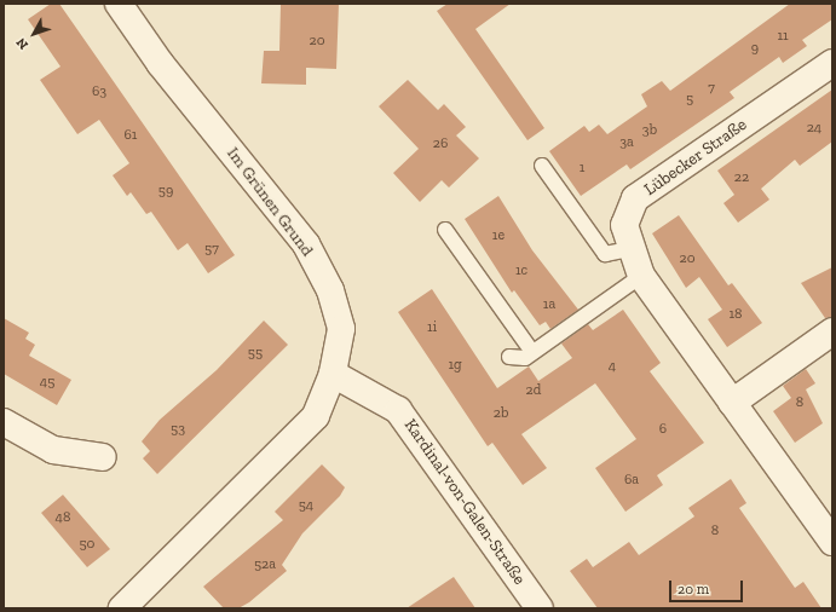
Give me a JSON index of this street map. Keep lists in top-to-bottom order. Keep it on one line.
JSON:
{"streets":{"street":["Lübecker Straße","Im Grünen Grund","Kardinal-von-Galen-Straße"]},"crossings":[["Im Grünen Grund","Kardinal-von-Galen-Straße"]],"house_numbers":["11","20","9","7","63","5","24","3b","61","3a","26","1","22","59","1e","57","20","1c","1a","18","1i","55","1g","4","45","2d","8","2b","53","6","6a","54","48","8","50","52a"],"scale_bar":"20 m","north":"bottom left"}
